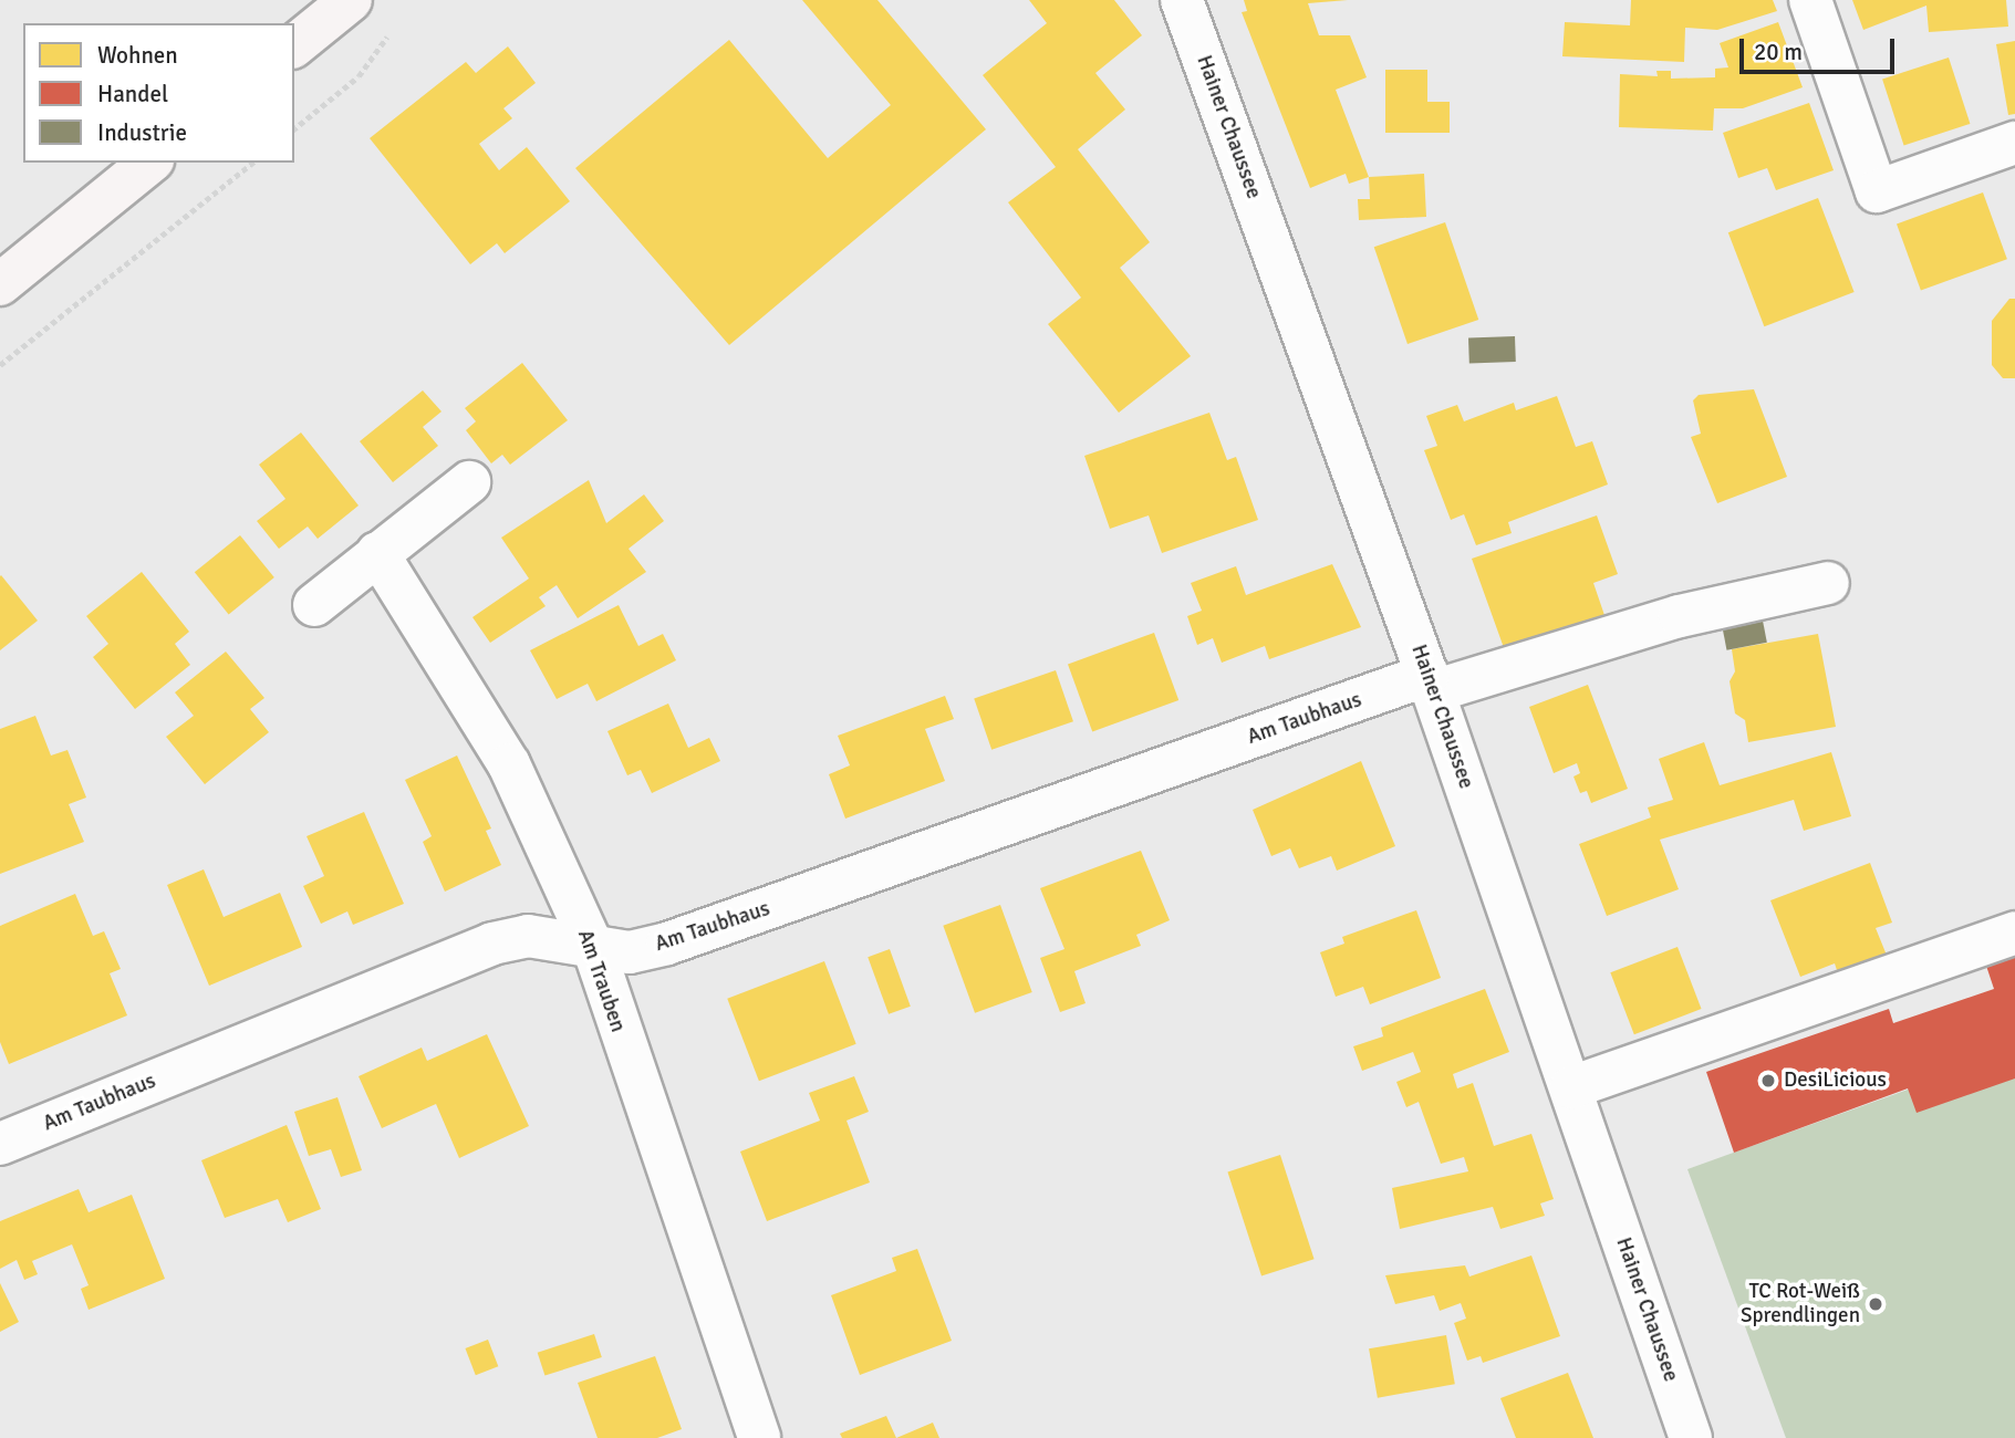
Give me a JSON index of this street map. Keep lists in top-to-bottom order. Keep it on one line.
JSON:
{"streets":{"street":["Hainer Chaussee","Am Taubhaus","Am Trauben"]},"crossings":[["Hainer Chaussee","Am Taubhaus"],["Am Taubhaus","Am Trauben"]],"places":["DesiLicious","TC Rot-Weiß Sprendlingen"],"legend":["Wohnen","Handel","Industrie"],"scale_bar":"20 m"}
